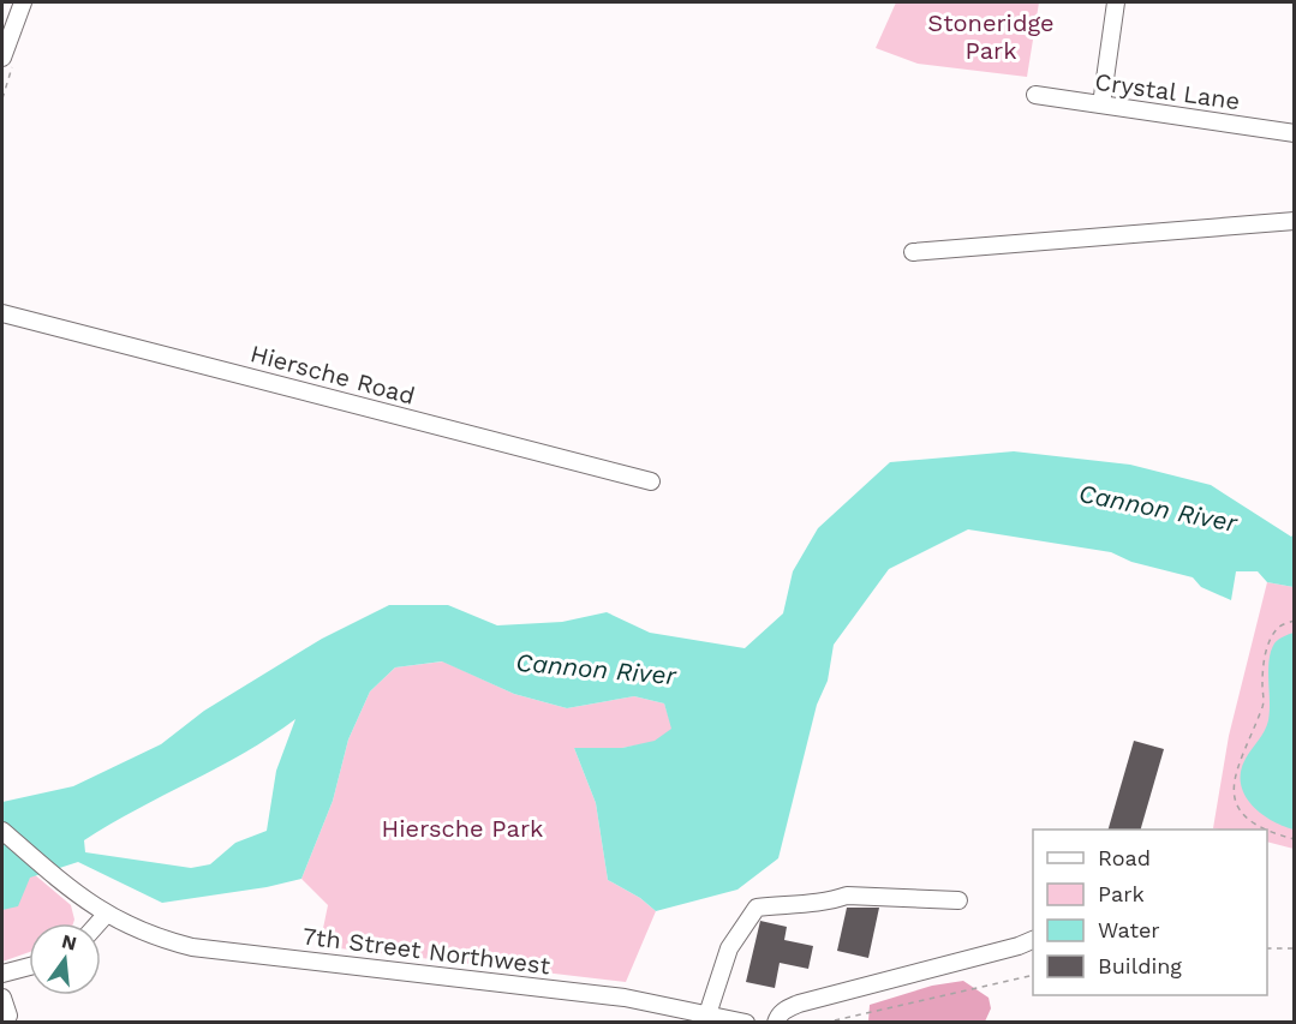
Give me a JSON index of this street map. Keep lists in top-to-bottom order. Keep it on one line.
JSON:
{"streets":{"street":["Crystal Lane","Hiersche Road","7th Street Northwest"]},"water":["Cannon River"],"parks":["Stoneridge Park","Hiersche Park"],"legend":["Road","Park","Water","Building"],"north":"top"}
